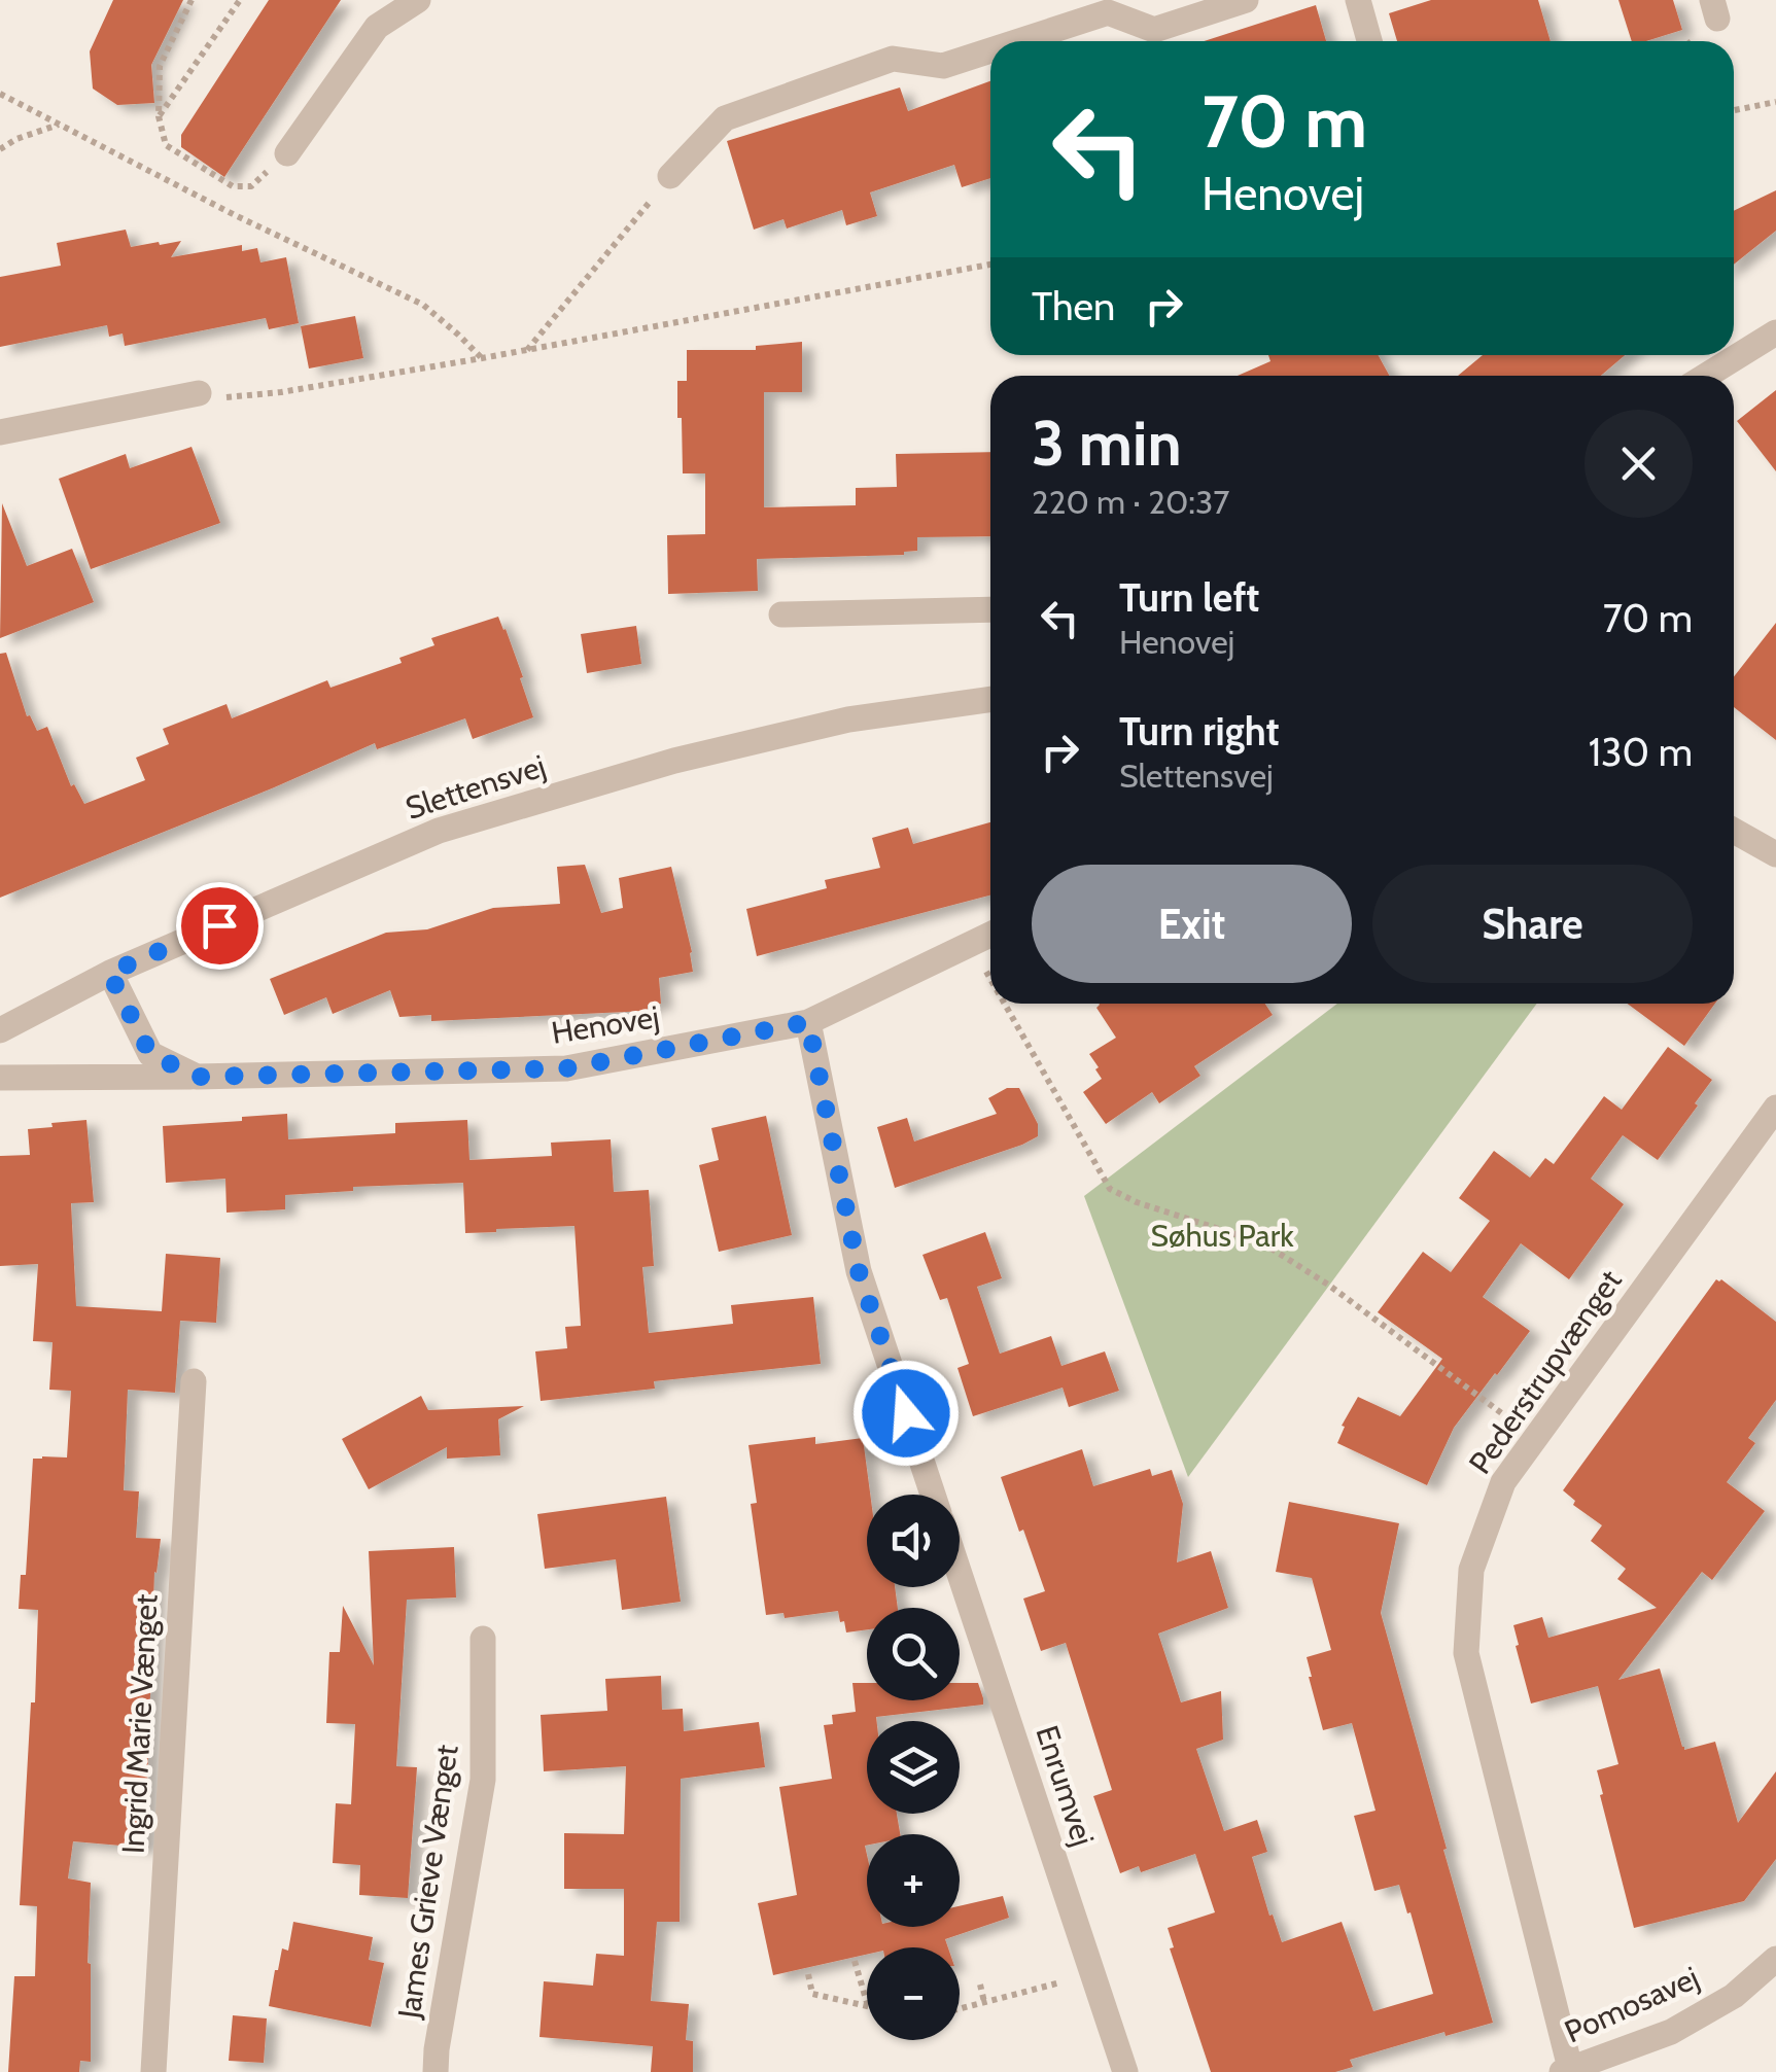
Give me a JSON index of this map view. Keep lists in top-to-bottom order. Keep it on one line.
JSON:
{"streets":{"street":["Slettensvej","Henovej","Pederstrupvænget","Ingrid Marie Vænget","Enrumvej","James Grieve Vænget","Pomosavej"]},"crossings":[["Slettensvej","Henovej"],["Pederstrupvænget","Pomosavej"]],"parks":["Søhus Park"],"page":{"turn":["70 m","Henovej"],"then":"Then","heading":["3 min","220 m · 20:37"],"list":[{"name":"Turn left","note":"Henovej","value":"70 m"},{"name":"Turn right","note":"Slettensvej","value":"130 m"}],"buttons":["Exit","Share"],"map_buttons":["+","−"]}}
